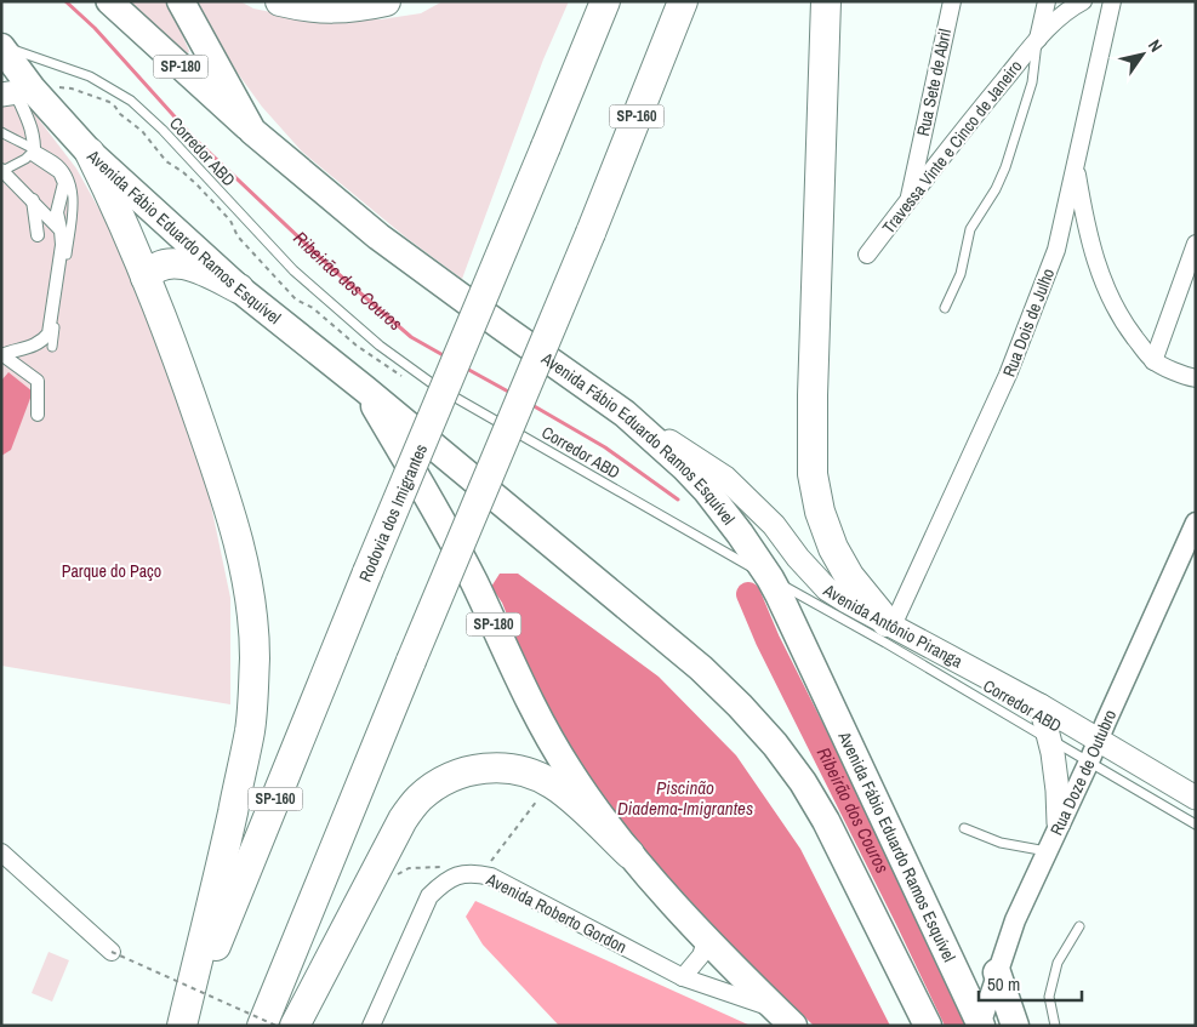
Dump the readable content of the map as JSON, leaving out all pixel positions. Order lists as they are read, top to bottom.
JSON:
{
  "streets": {
    "highway": [
      "SP-180",
      "SP-160",
      "Avenida Fábio Eduardo Ramos Esquível",
      "Rodovia dos Imigrantes"
    ],
    "main road": ["Avenida Antônio Piranga"],
    "street": [
      "Rua Sete de Abril",
      "Travessa Vinte e Cinco de Janeiro",
      "Rua Dois de Julho",
      "Rua Doze de Outubro",
      "Avenida Roberto Gordon"
    ],
    "lane": ["Corredor ABD"]
  },
  "crossings": [
    ["SP-180", "Avenida Fábio Eduardo Ramos Esquível"],
    ["SP-180", "Avenida Roberto Gordon"],
    ["Rua Sete de Abril", "Travessa Vinte e Cinco de Janeiro"],
    ["Corredor ABD", "Avenida Fábio Eduardo Ramos Esquível"],
    ["Corredor ABD", "Rua Doze de Outubro"],
    ["Avenida Fábio Eduardo Ramos Esquível", "Avenida Antônio Piranga"],
    ["Avenida Fábio Eduardo Ramos Esquível", "Rua Doze de Outubro"],
    ["Rua Dois de Julho", "Avenida Antônio Piranga"],
    ["Avenida Antônio Piranga", "Rua Doze de Outubro"]
  ],
  "water": ["Ribeirão dos Couros", "Piscinão Diadema-Imigrantes"],
  "parks": ["Parque do Paço"],
  "scale_bar": "50 m",
  "north": "top right"
}
